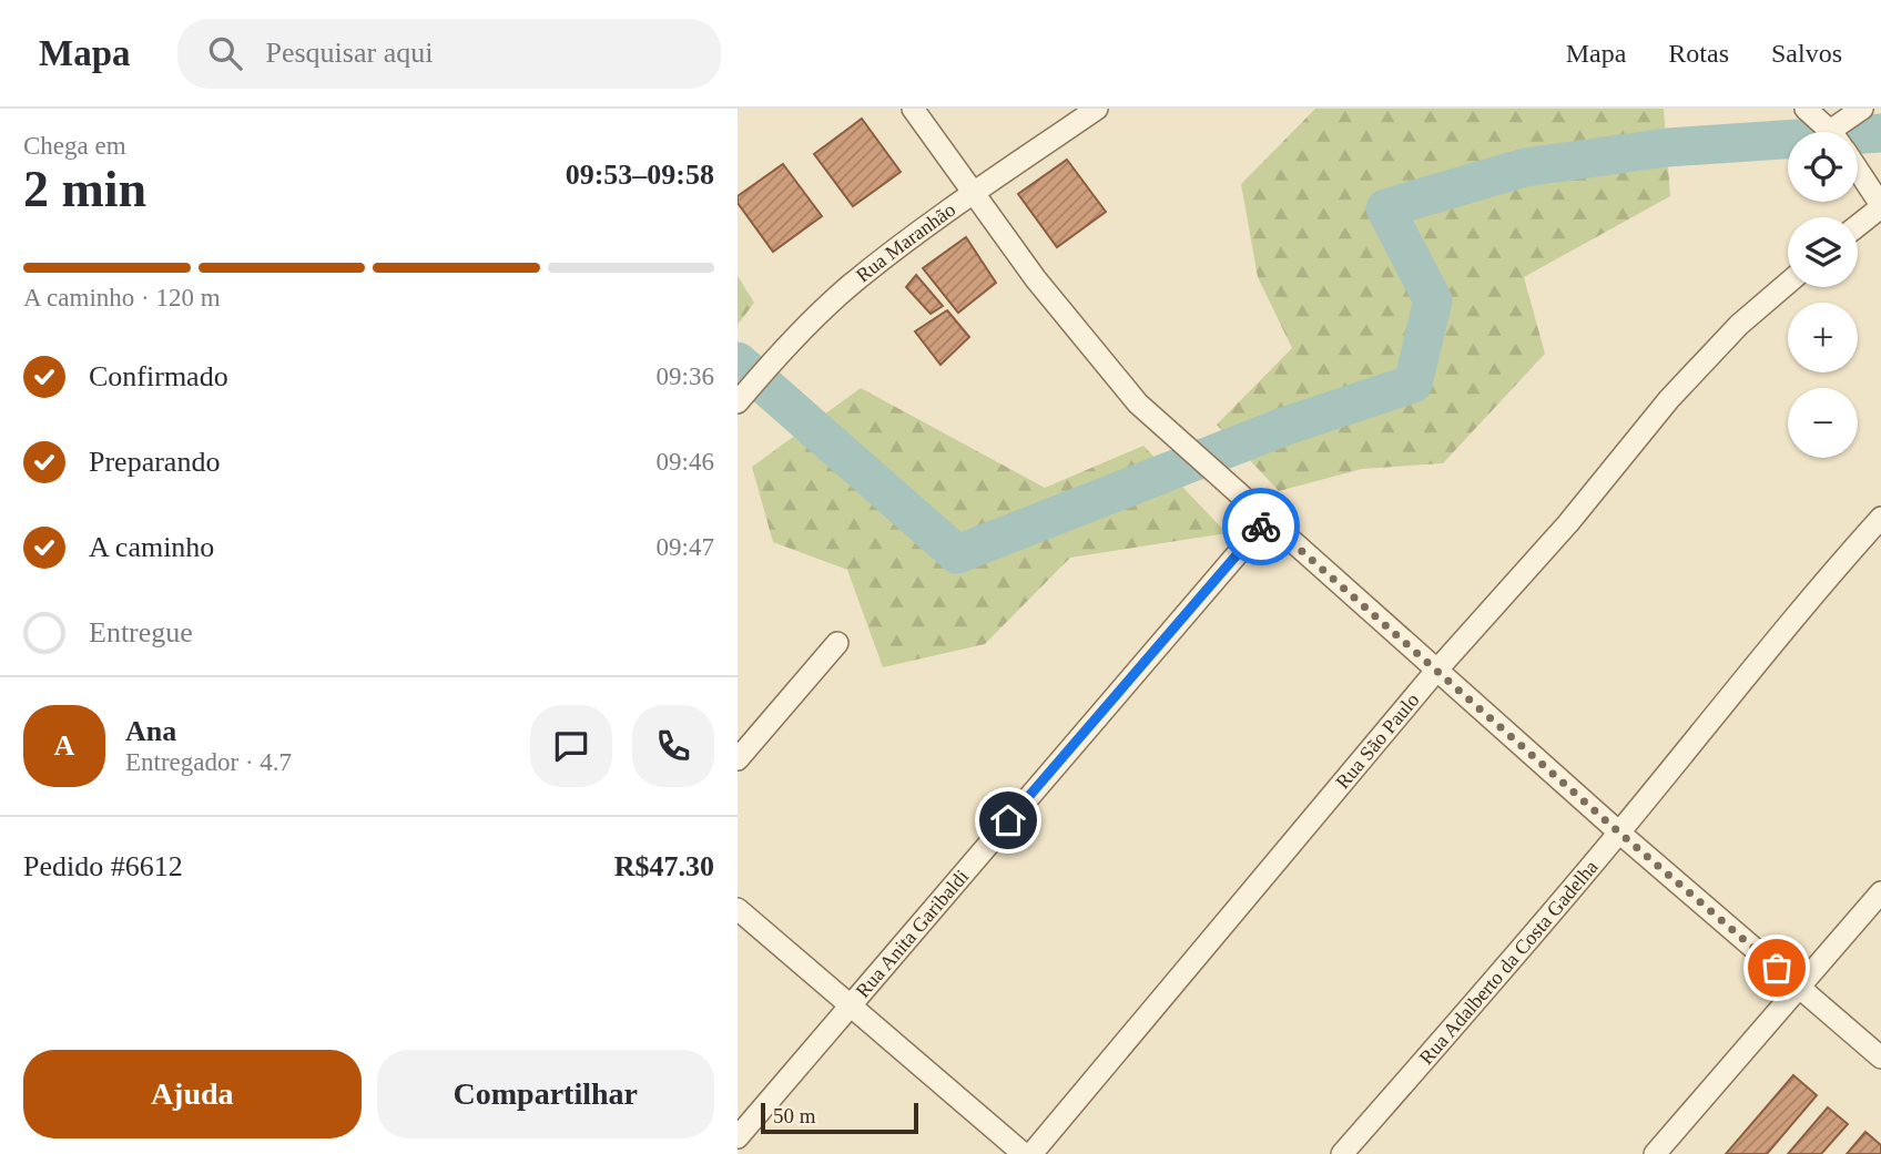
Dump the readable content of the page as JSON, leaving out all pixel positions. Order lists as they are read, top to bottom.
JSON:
{
  "streets": {
    "street": [
      "Rua Maranhão",
      "Rua São Paulo",
      "Rua Anita Garibaldi",
      "Rua Adalberto da Costa Gadelha"
    ]
  },
  "scale_bar": "50 m",
  "page": {
    "header": "Mapa",
    "search": "Pesquisar aqui",
    "nav": ["Mapa", "Rotas", "Salvos"],
    "heading": ["2 min", "Chega em", "09:53–09:58"],
    "panel": [
      "Ana",
      "Entregador · 4.7",
      "Pedido #6612",
      "R$47.30"
    ],
    "map_buttons": ["+", "−"],
    "bar": "A caminho · 120 m",
    "list": [
      ["Confirmado", "09:36"],
      ["Preparando", "09:46"],
      ["A caminho", "09:47"],
      "Entregue"
    ],
    "round": "A",
    "buttons": ["Ajuda", "Compartilhar"],
    "scale": "50 m"
  }
}
